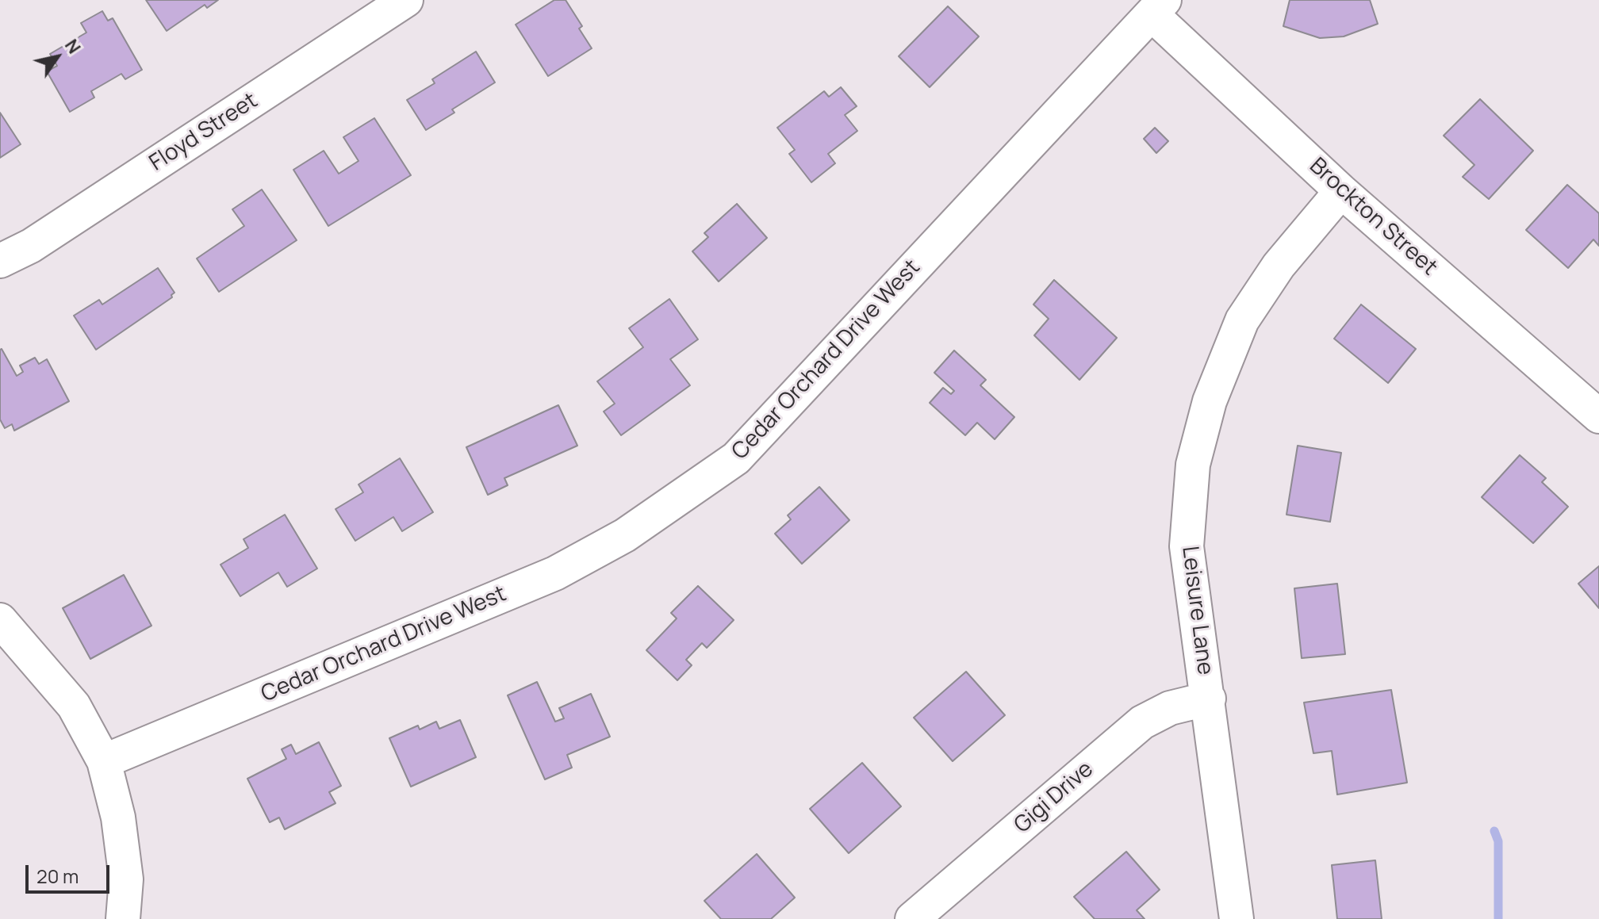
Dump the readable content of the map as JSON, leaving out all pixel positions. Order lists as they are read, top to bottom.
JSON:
{
  "streets": {
    "street": [
      "Floyd Street",
      "Brockton Street",
      "Cedar Orchard Drive West",
      "Leisure Lane",
      "Gigi Drive"
    ]
  },
  "crossings": [
    ["Brockton Street", "Cedar Orchard Drive West"],
    ["Brockton Street", "Leisure Lane"],
    ["Leisure Lane", "Gigi Drive"]
  ],
  "scale_bar": "20 m",
  "north": "top right"
}
